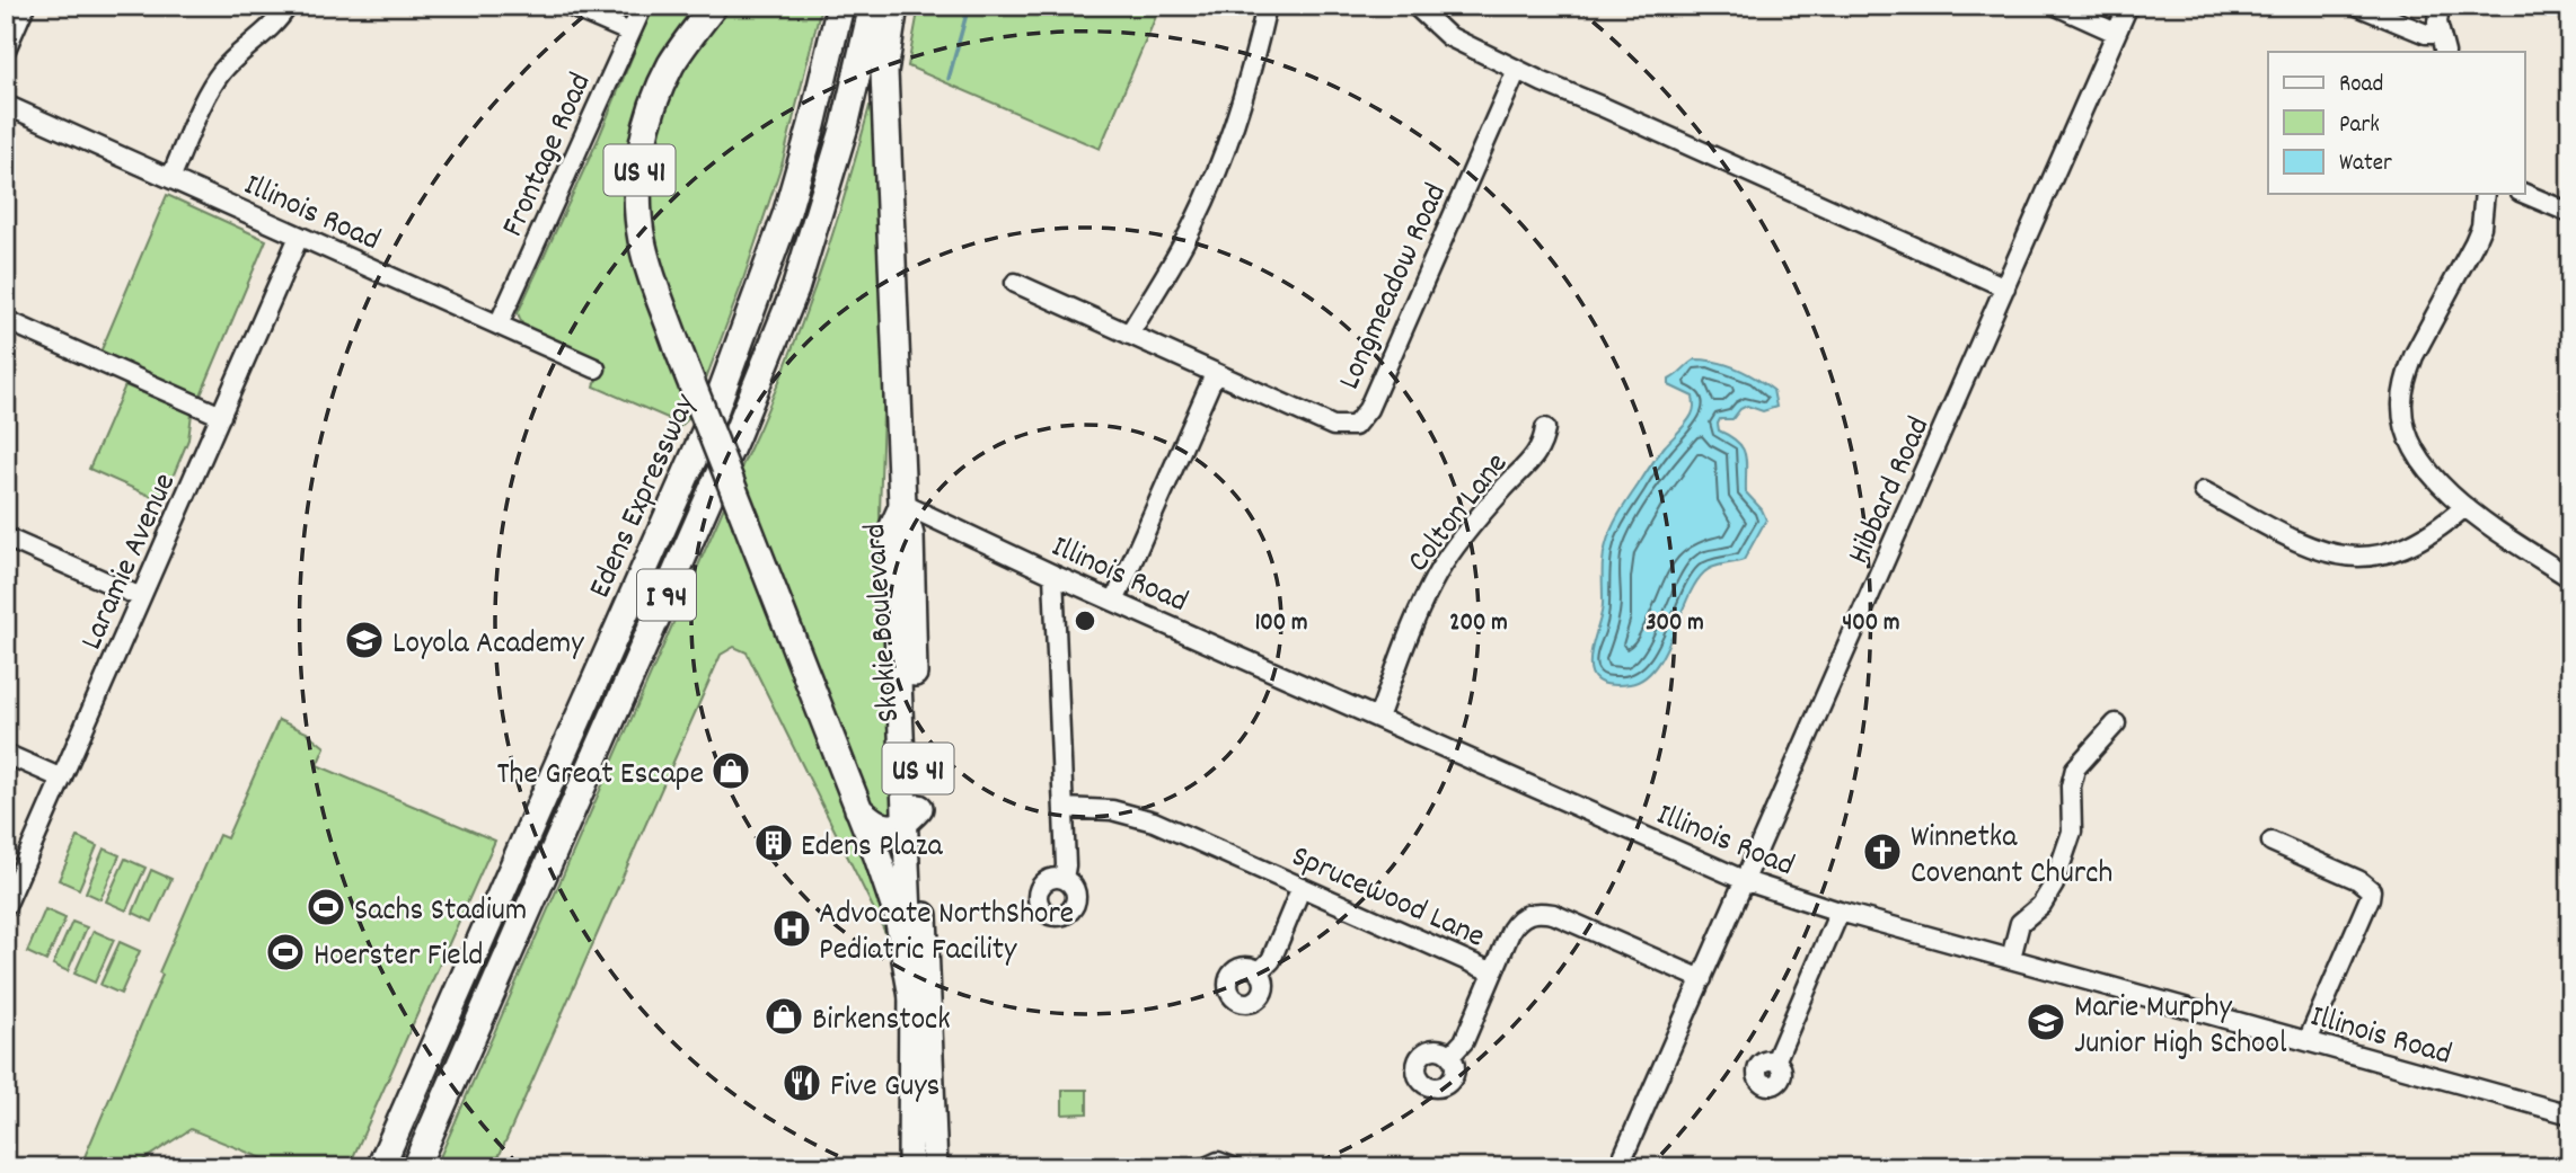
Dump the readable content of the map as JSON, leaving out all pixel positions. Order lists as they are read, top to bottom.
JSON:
{
  "streets": {
    "highway": ["US 41", "Edens Expressway", "I 94"],
    "main road": ["Skokie Boulevard"],
    "street": [
      "Frontage Road",
      "Illinois Road",
      "Longmeadow Road",
      "Hibbard Road",
      "Colton Lane",
      "Laramie Avenue",
      "Sprucewood Lane"
    ]
  },
  "crossings": [
    ["Frontage Road", "Illinois Road"],
    ["US 41", "Illinois Road"],
    ["US 41", "Skokie Boulevard"],
    ["Illinois Road", "Hibbard Road"],
    ["Illinois Road", "Colton Lane"],
    ["Illinois Road", "Laramie Avenue"],
    ["Illinois Road", "Skokie Boulevard"],
    ["Hibbard Road", "Sprucewood Lane"]
  ],
  "places": {
    "school or university": ["Loyola Academy", "Marie Murphy Junior High School"],
    "shop": ["The Great Escape", "Birkenstock"],
    "building": ["Edens Plaza"],
    "church": ["Winnetka Covenant Church"],
    "sports": ["Sachs Stadium", "Hoerster Field"],
    "hospital": ["Advocate NorthShore Pediatric Facility"],
    "restaurant": ["Five Guys"]
  },
  "legend": ["Road", "Park", "Water"],
  "rings": [
    "100 m",
    "200 m",
    "300 m",
    "400 m"
  ]
}
